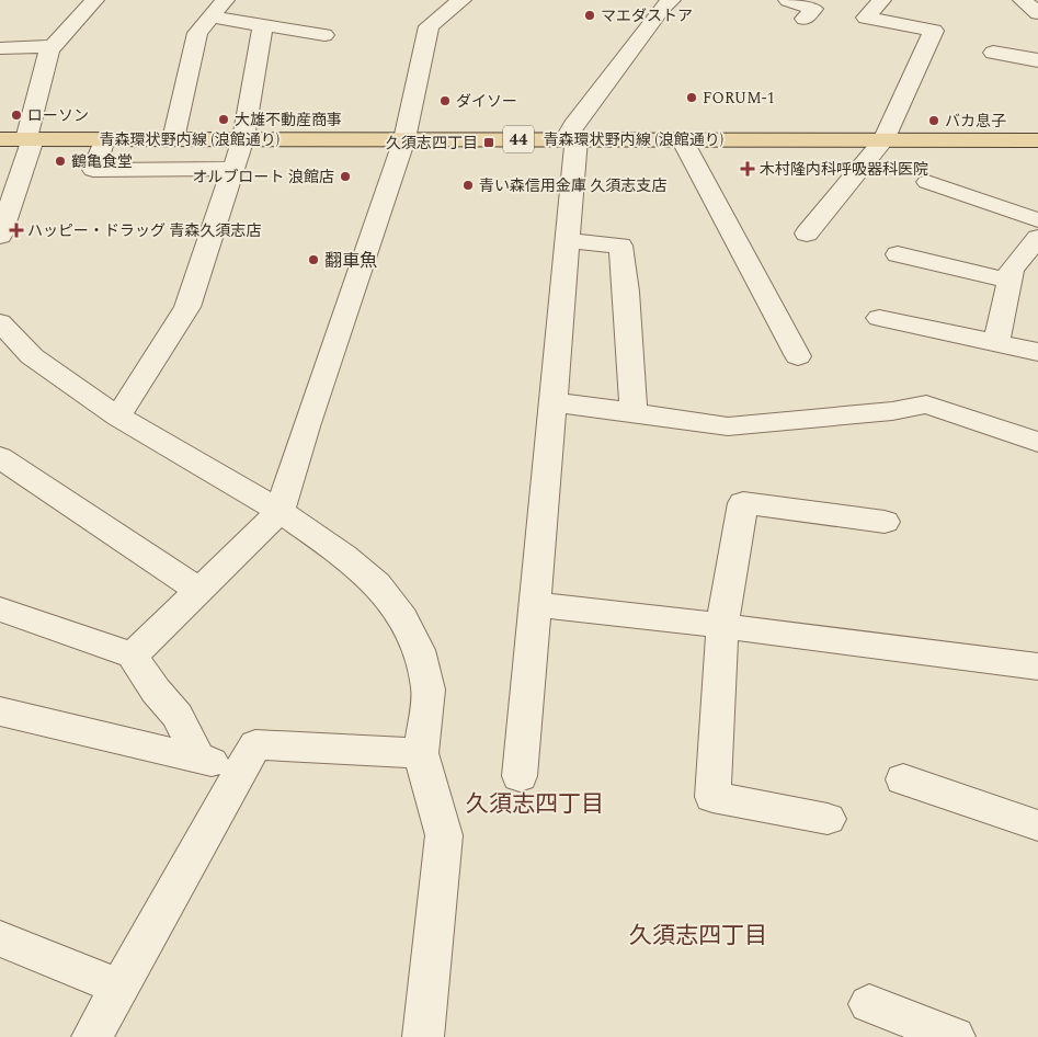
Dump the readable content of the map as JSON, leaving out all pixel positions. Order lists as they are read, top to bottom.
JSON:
{
  "streets": {
    "main road": ["青森環状野内線 (浪館通り)", "44"]
  },
  "districts": ["久須志四丁目", "久須志四丁目"],
  "places": {
    "other": [
      "マエダストア",
      "FORUM-1",
      "ダイソー",
      "ローソン",
      "大雄不動産商事",
      "バカ息子",
      "鶴亀食堂",
      "オルブロート 浪館店",
      "青い森信用金庫 久須志支店",
      "翻車魚"
    ],
    "transit": ["久須志四丁目"],
    "health": ["木村隆内科呼吸器科医院", "ハッピー・ドラッグ 青森久須志店"]
  }
}
